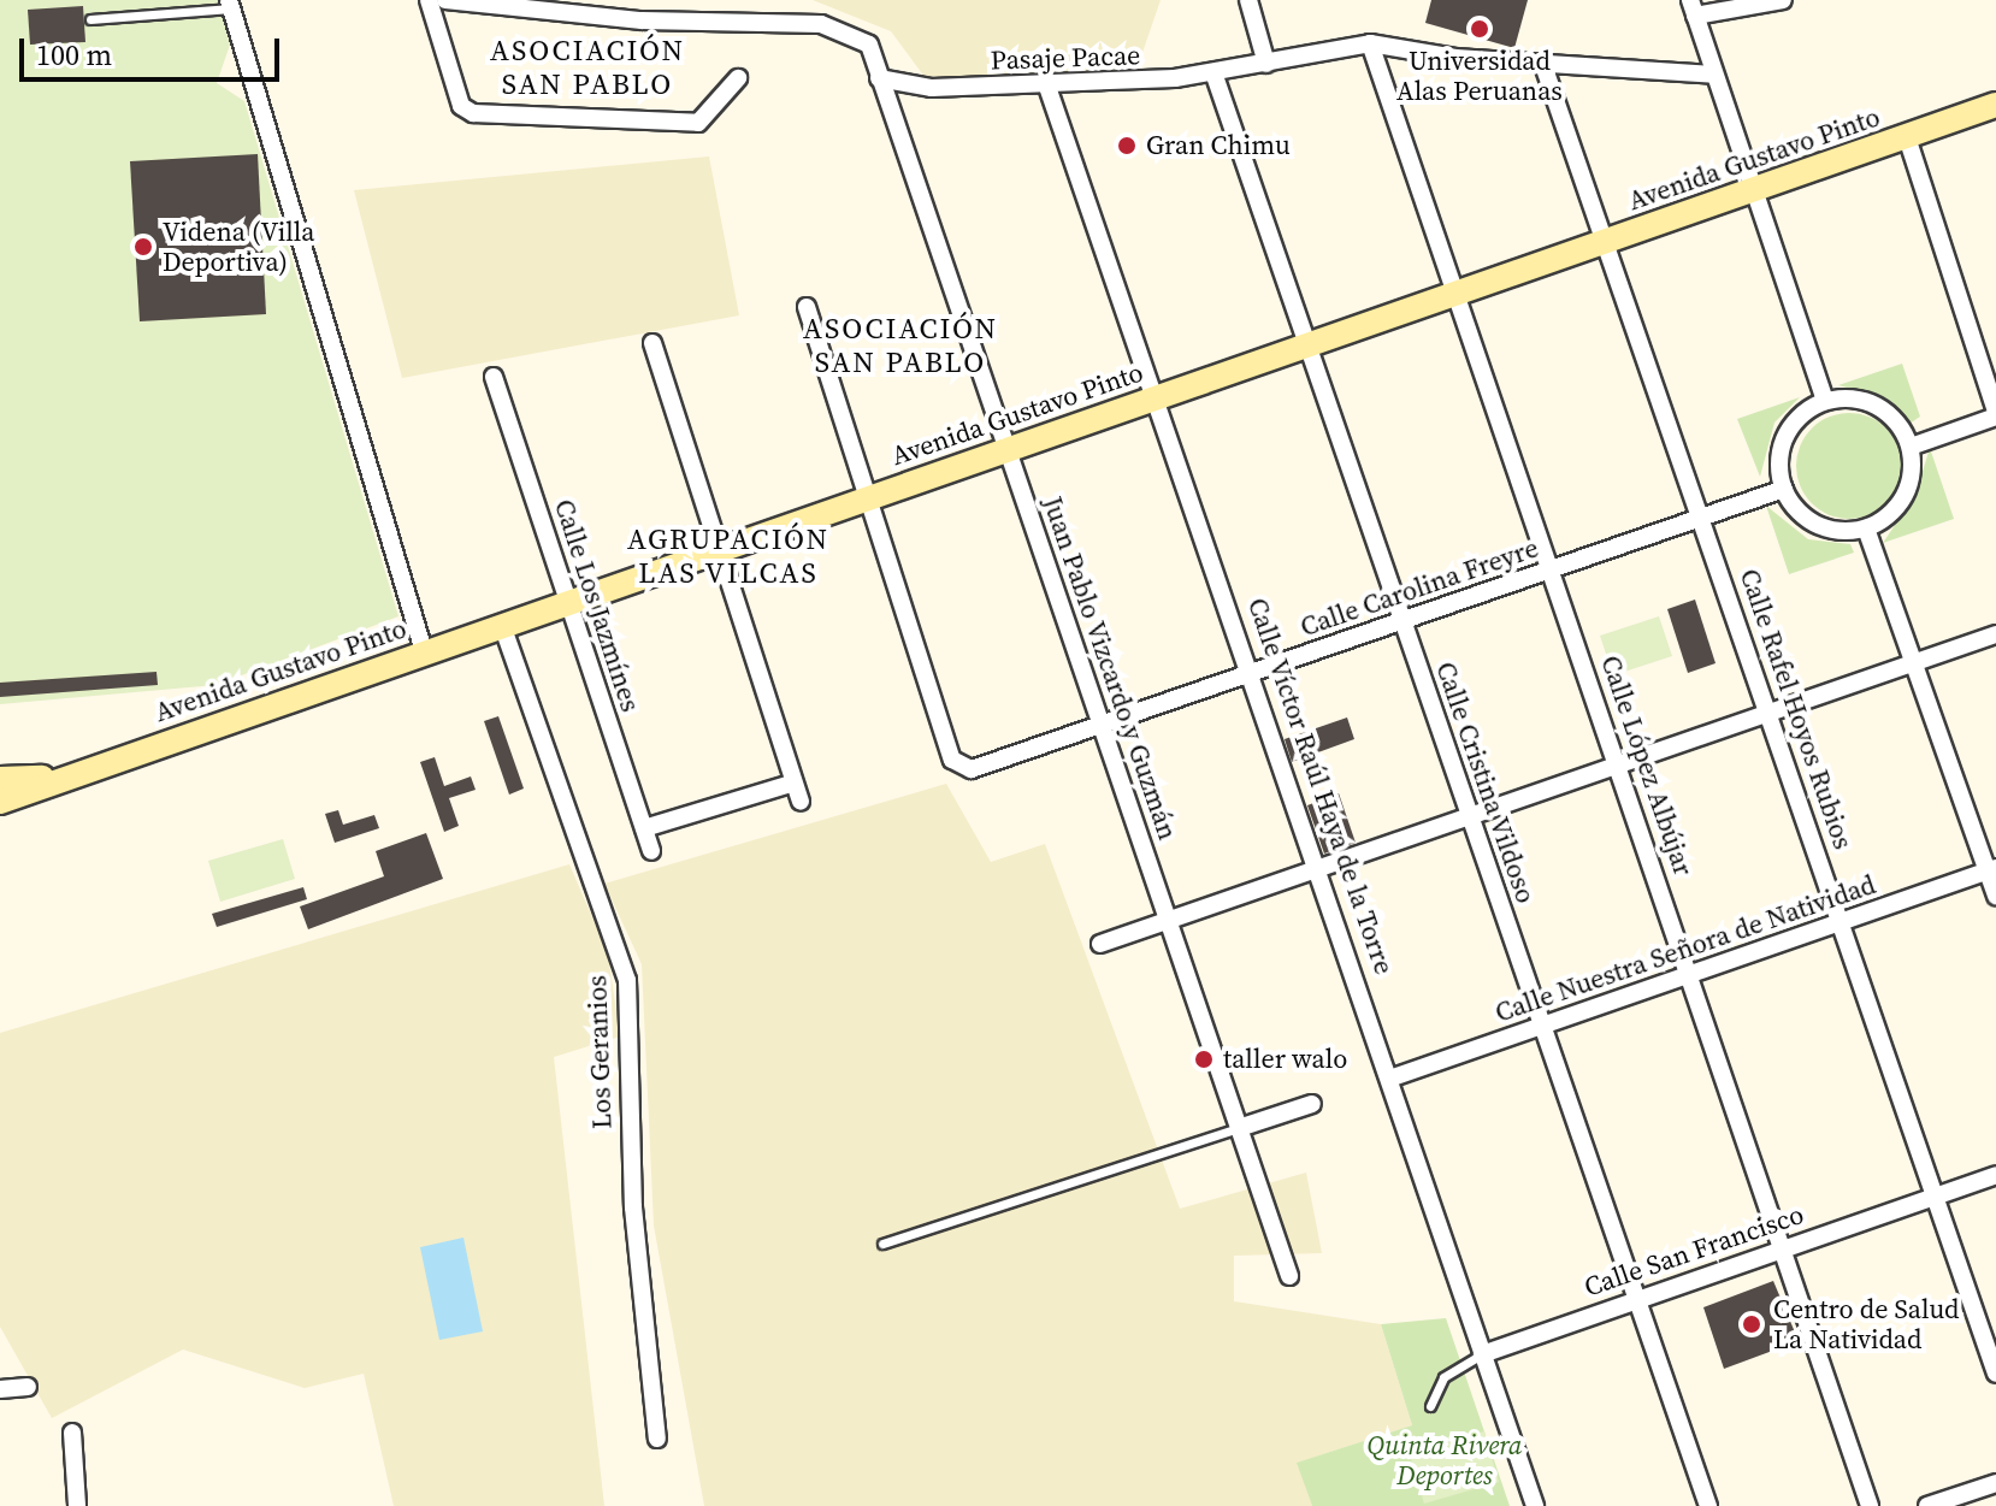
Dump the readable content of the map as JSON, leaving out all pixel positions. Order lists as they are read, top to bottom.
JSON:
{
  "streets": {
    "main road": ["Avenida Gustavo Pinto"],
    "street": [
      "Pasaje Pacae",
      "Calle Carolina Freyre",
      "Calle Los Jazmínes",
      "Juan Pablo Vizcardo y Guzmán",
      "Calle Rafel Hoyos Rubios",
      "Calle López Albújar",
      "Calle Cristina Vildoso",
      "Calle Víctor Raúl Haya de la Torre",
      "Calle Nuestra Señora de Natividad",
      "Los Geranios",
      "Calle San Francisco"
    ]
  },
  "crossings": [
    ["Pasaje Pacae", "Juan Pablo Vizcardo y Guzmán"],
    ["Pasaje Pacae", "Calle Rafel Hoyos Rubios"],
    ["Pasaje Pacae", "Calle López Albújar"],
    ["Pasaje Pacae", "Calle Cristina Vildoso"],
    ["Pasaje Pacae", "Calle Víctor Raúl Haya de la Torre"],
    ["Avenida Gustavo Pinto", "Calle Carolina Freyre"],
    ["Avenida Gustavo Pinto", "Calle Los Jazmínes"],
    ["Avenida Gustavo Pinto", "Juan Pablo Vizcardo y Guzmán"],
    ["Avenida Gustavo Pinto", "Calle Rafel Hoyos Rubios"],
    ["Avenida Gustavo Pinto", "Calle López Albújar"],
    ["Avenida Gustavo Pinto", "Calle Cristina Vildoso"],
    ["Avenida Gustavo Pinto", "Calle Víctor Raúl Haya de la Torre"],
    ["Avenida Gustavo Pinto", "Los Geranios"],
    ["Calle Carolina Freyre", "Juan Pablo Vizcardo y Guzmán"],
    ["Calle Carolina Freyre", "Calle Rafel Hoyos Rubios"],
    ["Calle Carolina Freyre", "Calle López Albújar"],
    ["Calle Carolina Freyre", "Calle Cristina Vildoso"],
    ["Calle Carolina Freyre", "Calle Víctor Raúl Haya de la Torre"],
    ["Calle Rafel Hoyos Rubios", "Calle Nuestra Señora de Natividad"],
    ["Calle Rafel Hoyos Rubios", "Calle San Francisco"],
    ["Calle López Albújar", "Calle Nuestra Señora de Natividad"],
    ["Calle López Albújar", "Calle San Francisco"],
    ["Calle Cristina Vildoso", "Calle Nuestra Señora de Natividad"],
    ["Calle Cristina Vildoso", "Calle San Francisco"],
    ["Calle Víctor Raúl Haya de la Torre", "Calle Nuestra Señora de Natividad"],
    ["Calle Víctor Raúl Haya de la Torre", "Calle San Francisco"]
  ],
  "districts": ["ASOCIACIÓN SAN PABLO", "ASOCIACIÓN SAN PABLO", "AGRUPACIÓN LAS VILCAS"],
  "parks": ["Quinta Rivera Deportes"],
  "places": [
    "Universidad Alas Peruanas",
    "Gran Chimu",
    "Videna (Villa Deportiva)",
    "taller walo",
    "Centro de Salud La Natividad"
  ],
  "scale_bar": "100 m"
}
